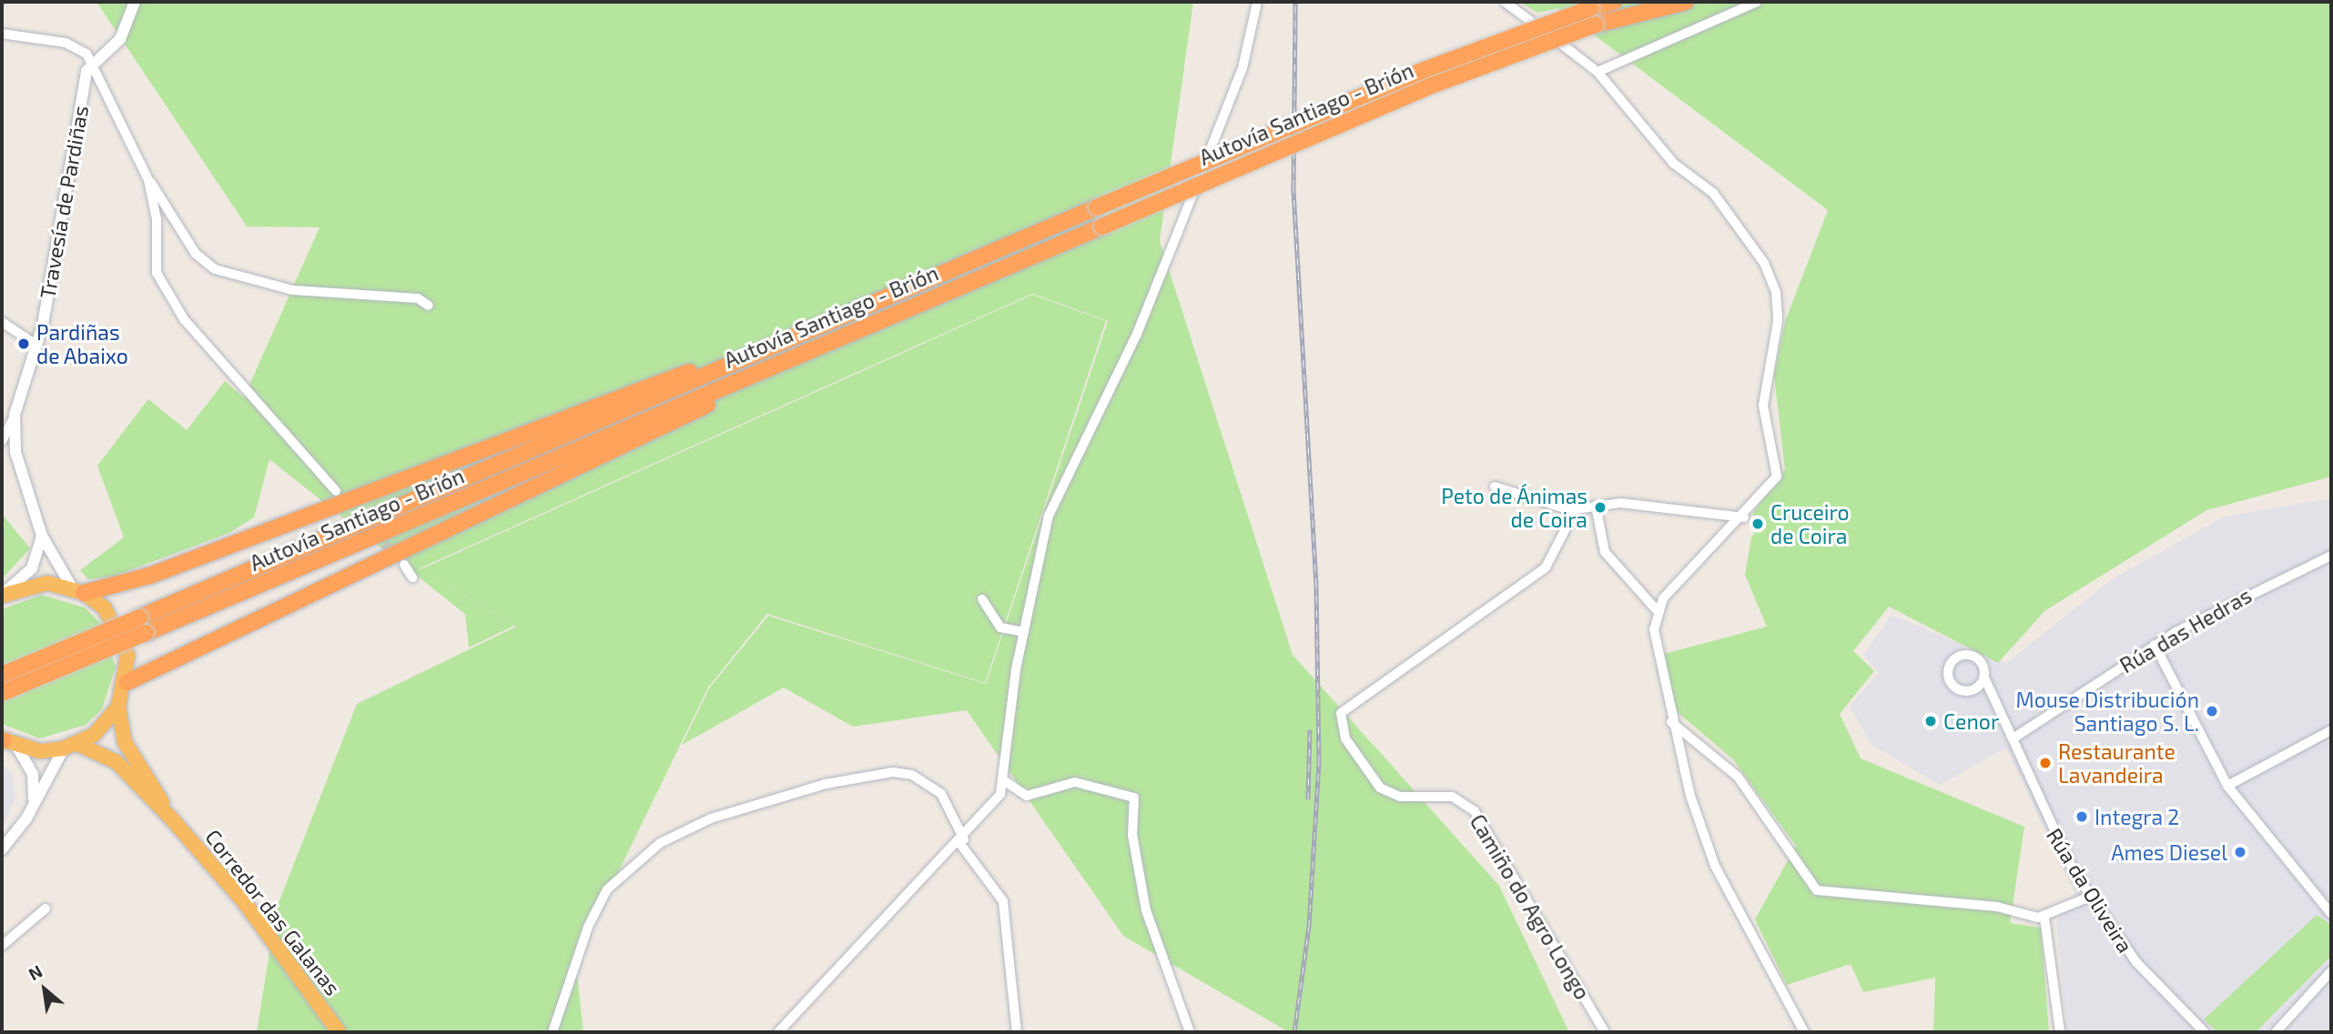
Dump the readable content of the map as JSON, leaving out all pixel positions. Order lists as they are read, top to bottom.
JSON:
{
  "streets": {
    "highway": ["Autovía Santiago - Brión", "Corredor das Galanas"],
    "street": [
      "Travesía de Pardiñas",
      "Rúa das Hedras",
      "Rúa da Oliveira",
      "Camiño do Agro Longo"
    ]
  },
  "crossings": [
    ["Rúa das Hedras", "Rúa da Oliveira"]
  ],
  "places": [
    "Pardiñas de Abaixo",
    "Peto de Ánimas de Coira",
    "Cruceiro de Coira",
    "Mouse Distribución Santiago S. L.",
    "Cenor",
    "Restaurante Lavandeira",
    "Integra 2",
    "Ames Diesel"
  ],
  "north": "top left"
}
